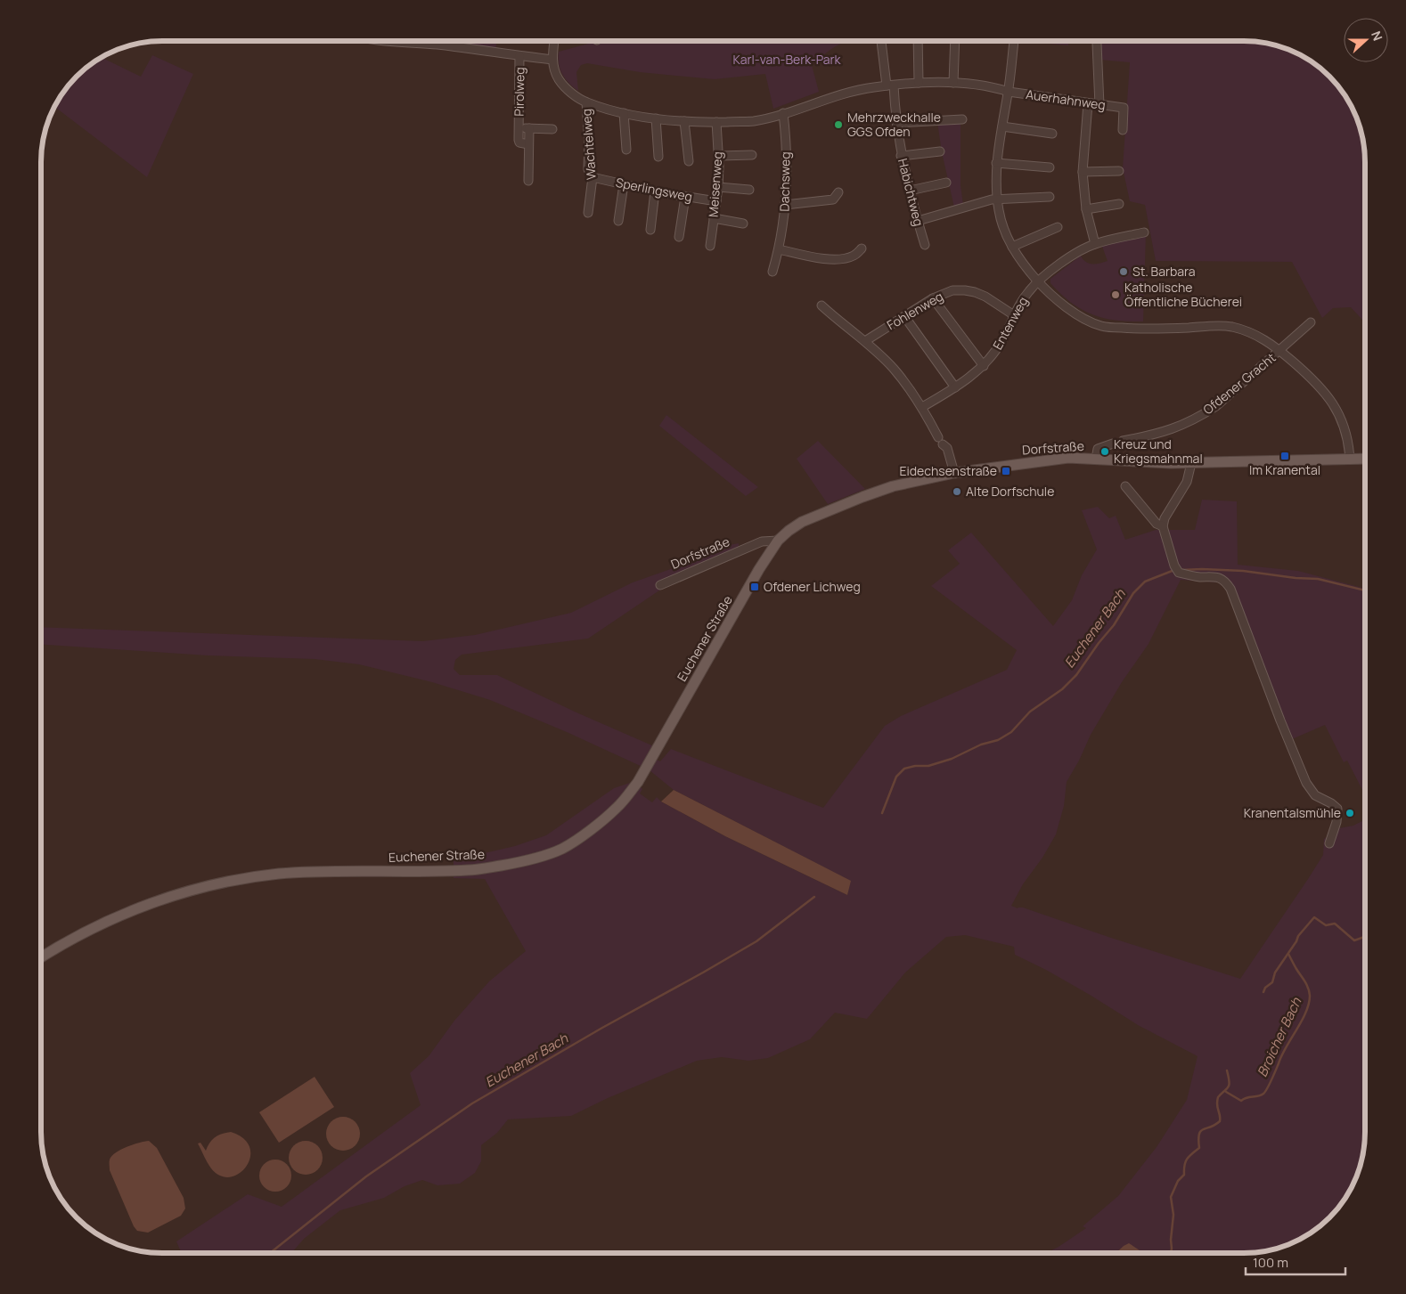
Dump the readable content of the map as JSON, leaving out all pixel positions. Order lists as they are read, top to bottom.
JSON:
{
  "streets": {
    "main road": ["Dorfstraße", "Euchener Straße"],
    "street": [
      "Pirolweg",
      "Auerhahnweg",
      "Wachtelweg",
      "Dachsweg",
      "Meisenweg",
      "Sperlingsweg",
      "Habichtweg",
      "Fohlenweg",
      "Entenweg",
      "Ofdener Gracht"
    ]
  },
  "crossings": [
    ["Auerhahnweg", "Wachtelweg"],
    ["Auerhahnweg", "Dachsweg"],
    ["Auerhahnweg", "Meisenweg"],
    ["Auerhahnweg", "Habichtweg"],
    ["Wachtelweg", "Sperlingsweg"],
    ["Meisenweg", "Sperlingsweg"],
    ["Fohlenweg", "Entenweg"],
    ["Dorfstraße", "Euchener Straße"]
  ],
  "water": ["Euchener Bach", "Broicher Bach"],
  "parks": ["Karl-van-Berk-Park"],
  "places": {
    "other": [
      "Mehrzweckhalle GGS Ofden",
      "St. Barbara",
      "Katholische Öffentliche Bücherei",
      "Kreuz und Kriegsmahnmal",
      "Alte Dorfschule",
      "Kranentalsmühle"
    ],
    "transit": ["Im Kranental", "Eidechsenstraße", "Ofdener Lichweg"]
  },
  "scale_bar": "100 m",
  "north": "right"
}
